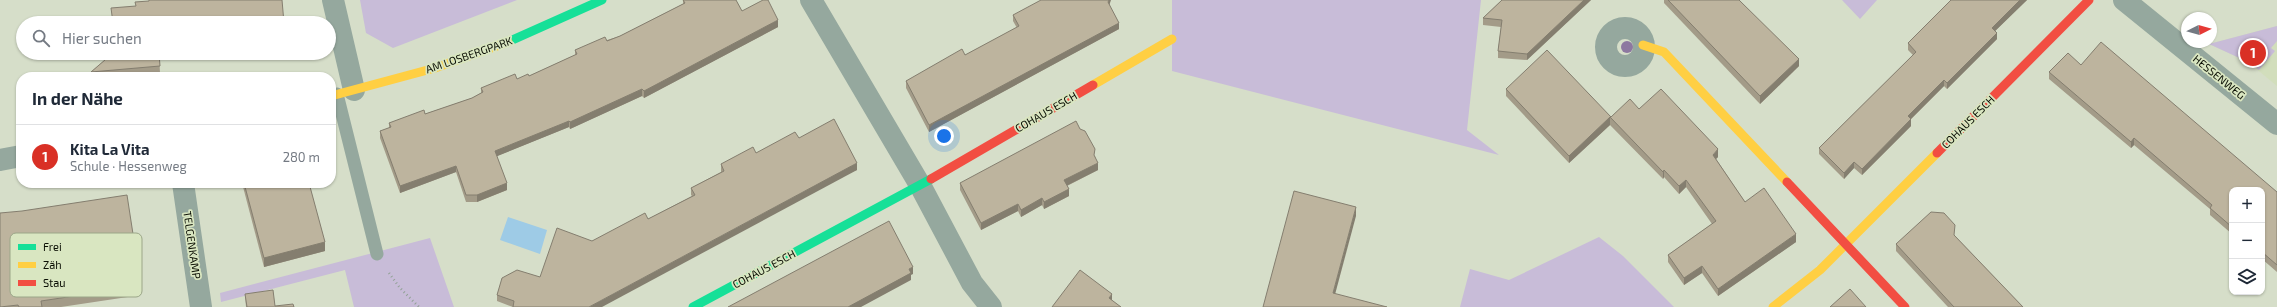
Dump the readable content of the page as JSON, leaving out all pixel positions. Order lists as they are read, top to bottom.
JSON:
{
  "streets": {
    "street": [
      "AM LOSBERGPARK",
      "HESSENWEG",
      "COHAUS ESCH",
      "TELGENKAMP"
    ]
  },
  "legend": ["Frei", "Zäh", "Stau"],
  "north": "right",
  "page": {
    "search": "Hier suchen",
    "pins": "1",
    "heading": "In der Nähe",
    "list": [
      {
        "mark": "1",
        "name": "Kita La Vita",
        "note": "Schule · Hessenweg",
        "value": "280 m"
      }
    ],
    "map_buttons": ["+", "−"]
  }
}
